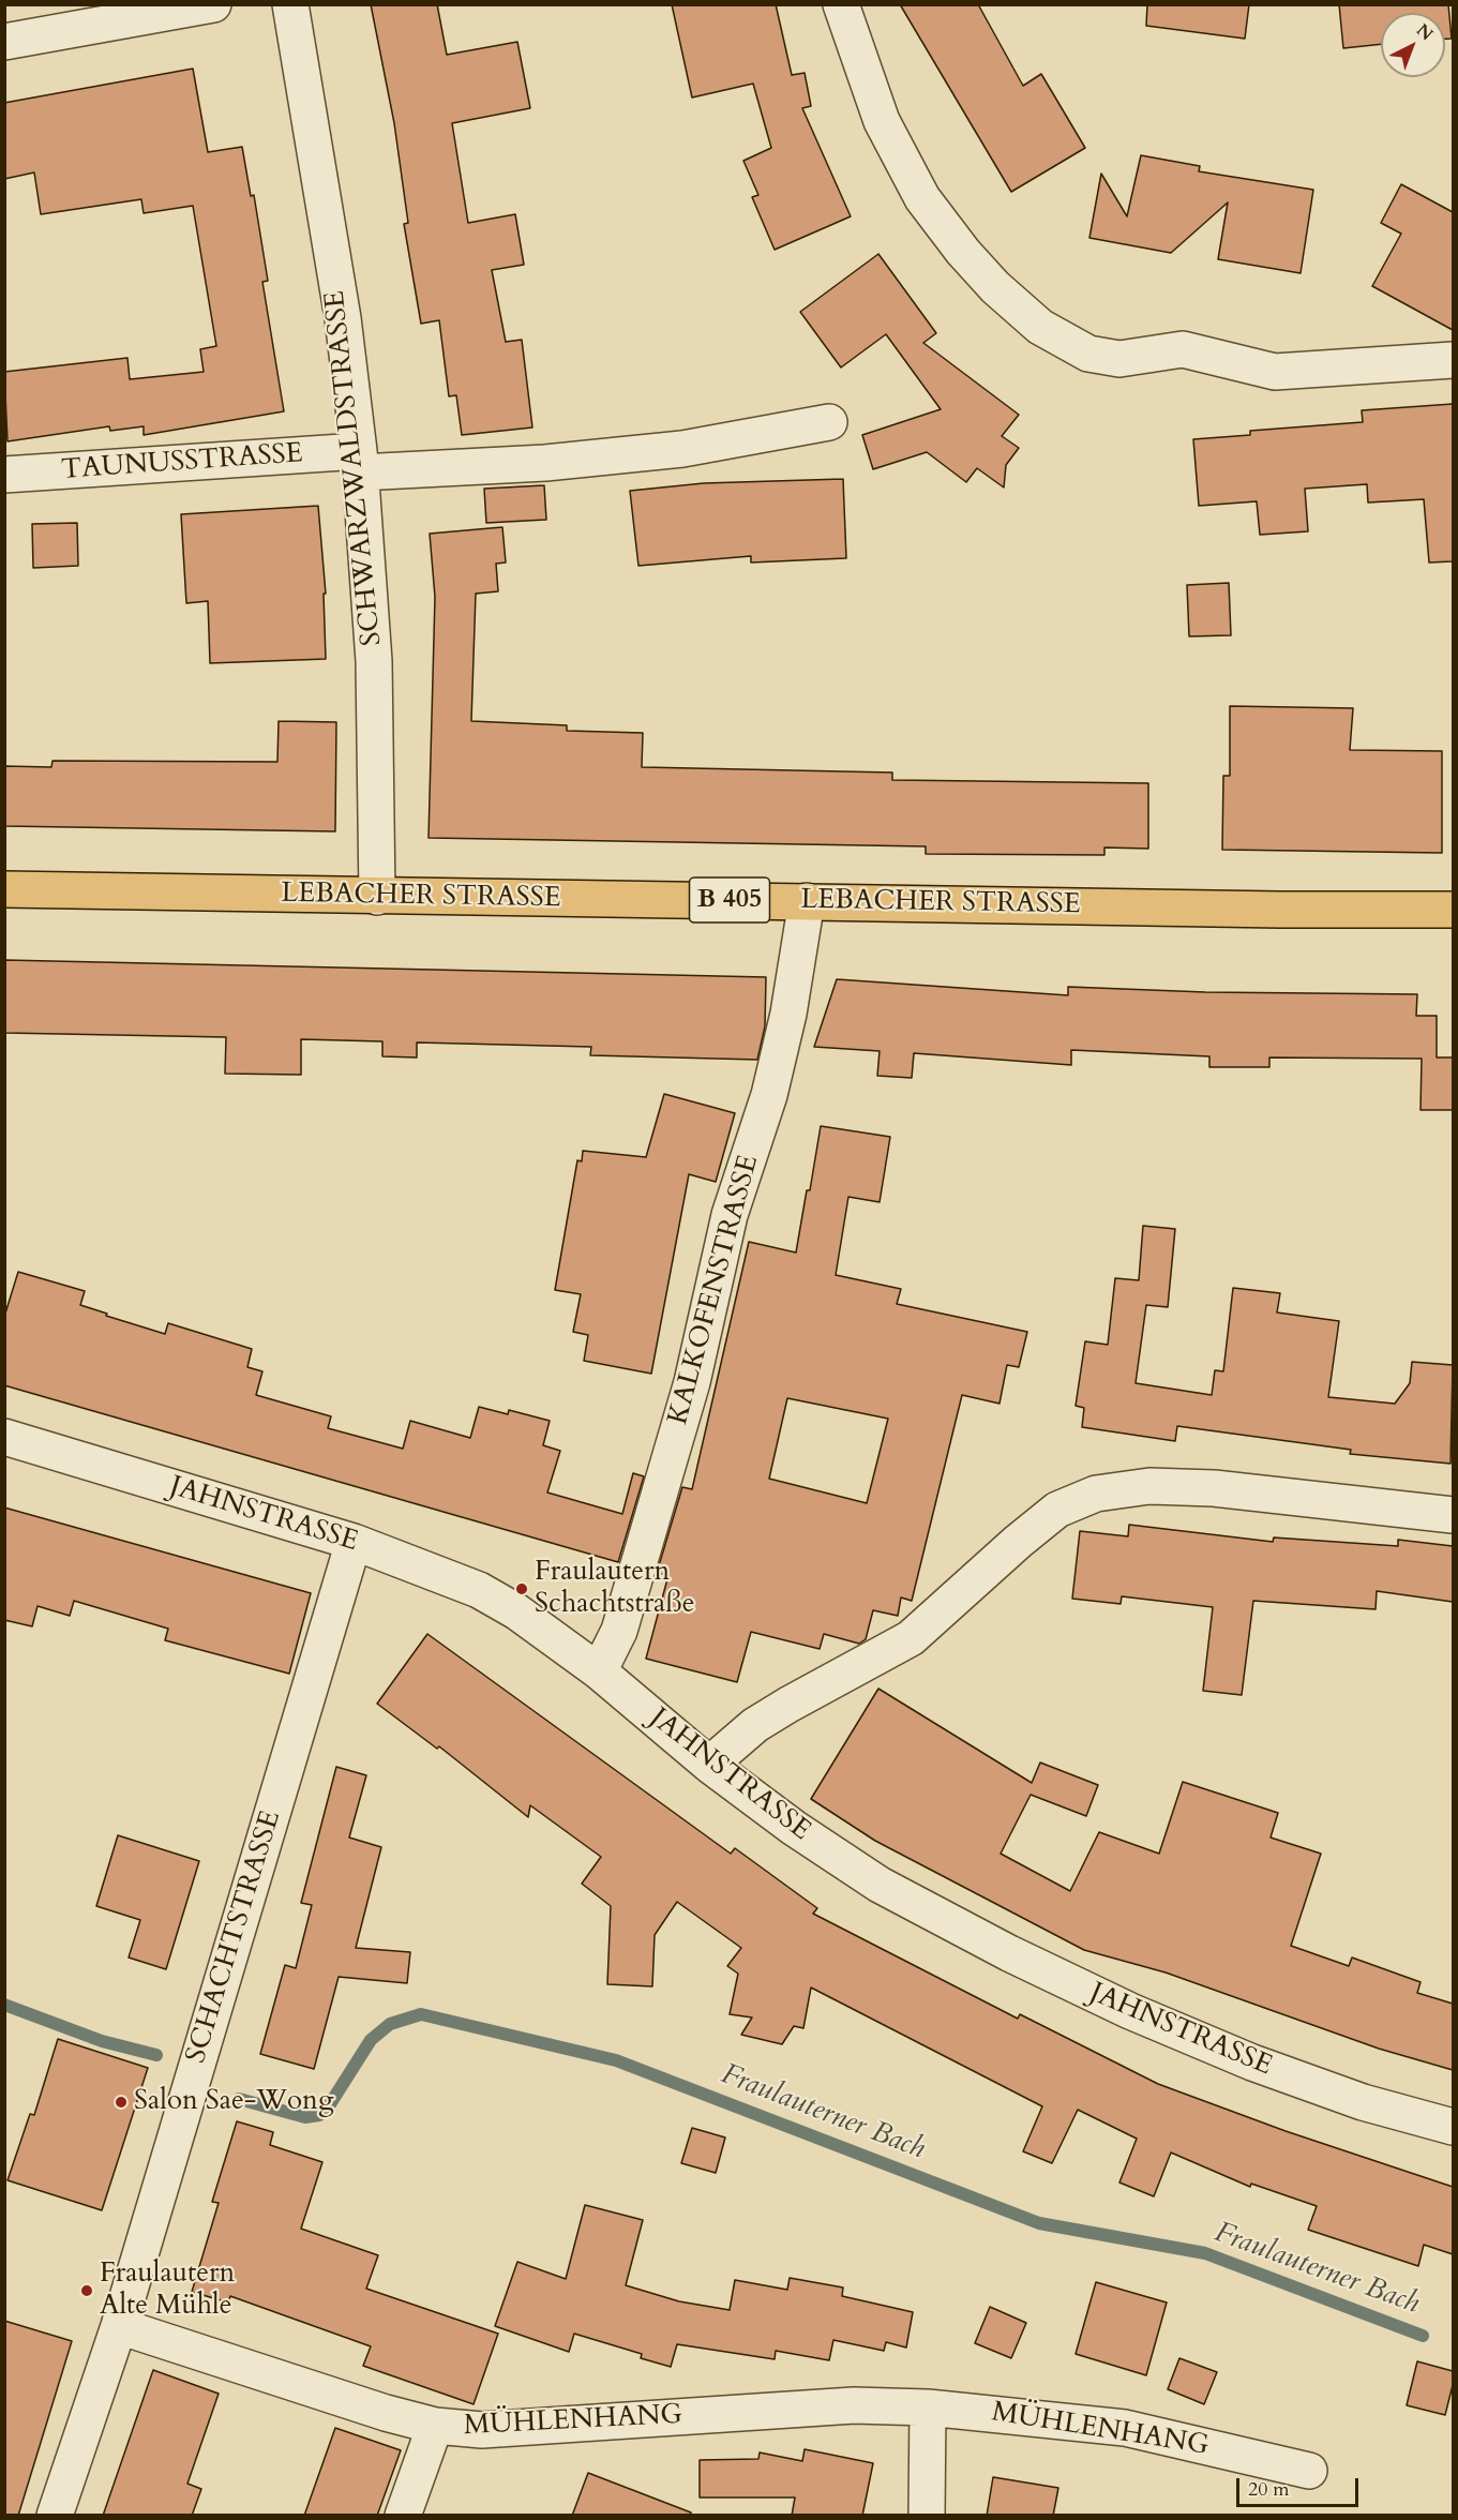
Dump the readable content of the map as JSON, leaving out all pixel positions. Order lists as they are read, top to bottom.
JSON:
{
  "streets": {
    "main road": ["LEBACHER STRASSE", "B 405"],
    "street": [
      "TAUNUSSTRASSE",
      "SCHWARZWALDSTRASSE",
      "KALKOFENSTRASSE",
      "JAHNSTRASSE",
      "SCHACHTSTRASSE",
      "MÜHLENHANG"
    ]
  },
  "crossings": [
    ["TAUNUSSTRASSE", "SCHWARZWALDSTRASSE"],
    ["SCHWARZWALDSTRASSE", "LEBACHER STRASSE"],
    ["LEBACHER STRASSE", "KALKOFENSTRASSE"],
    ["KALKOFENSTRASSE", "JAHNSTRASSE"],
    ["JAHNSTRASSE", "SCHACHTSTRASSE"],
    ["SCHACHTSTRASSE", "MÜHLENHANG"]
  ],
  "water": ["Fraulauterner Bach"],
  "places": ["Fraulautern Schachtstraße", "Salon Sae-Wong", "Fraulautern Alte Mühle"],
  "scale_bar": "20 m",
  "north": "top right"
}
